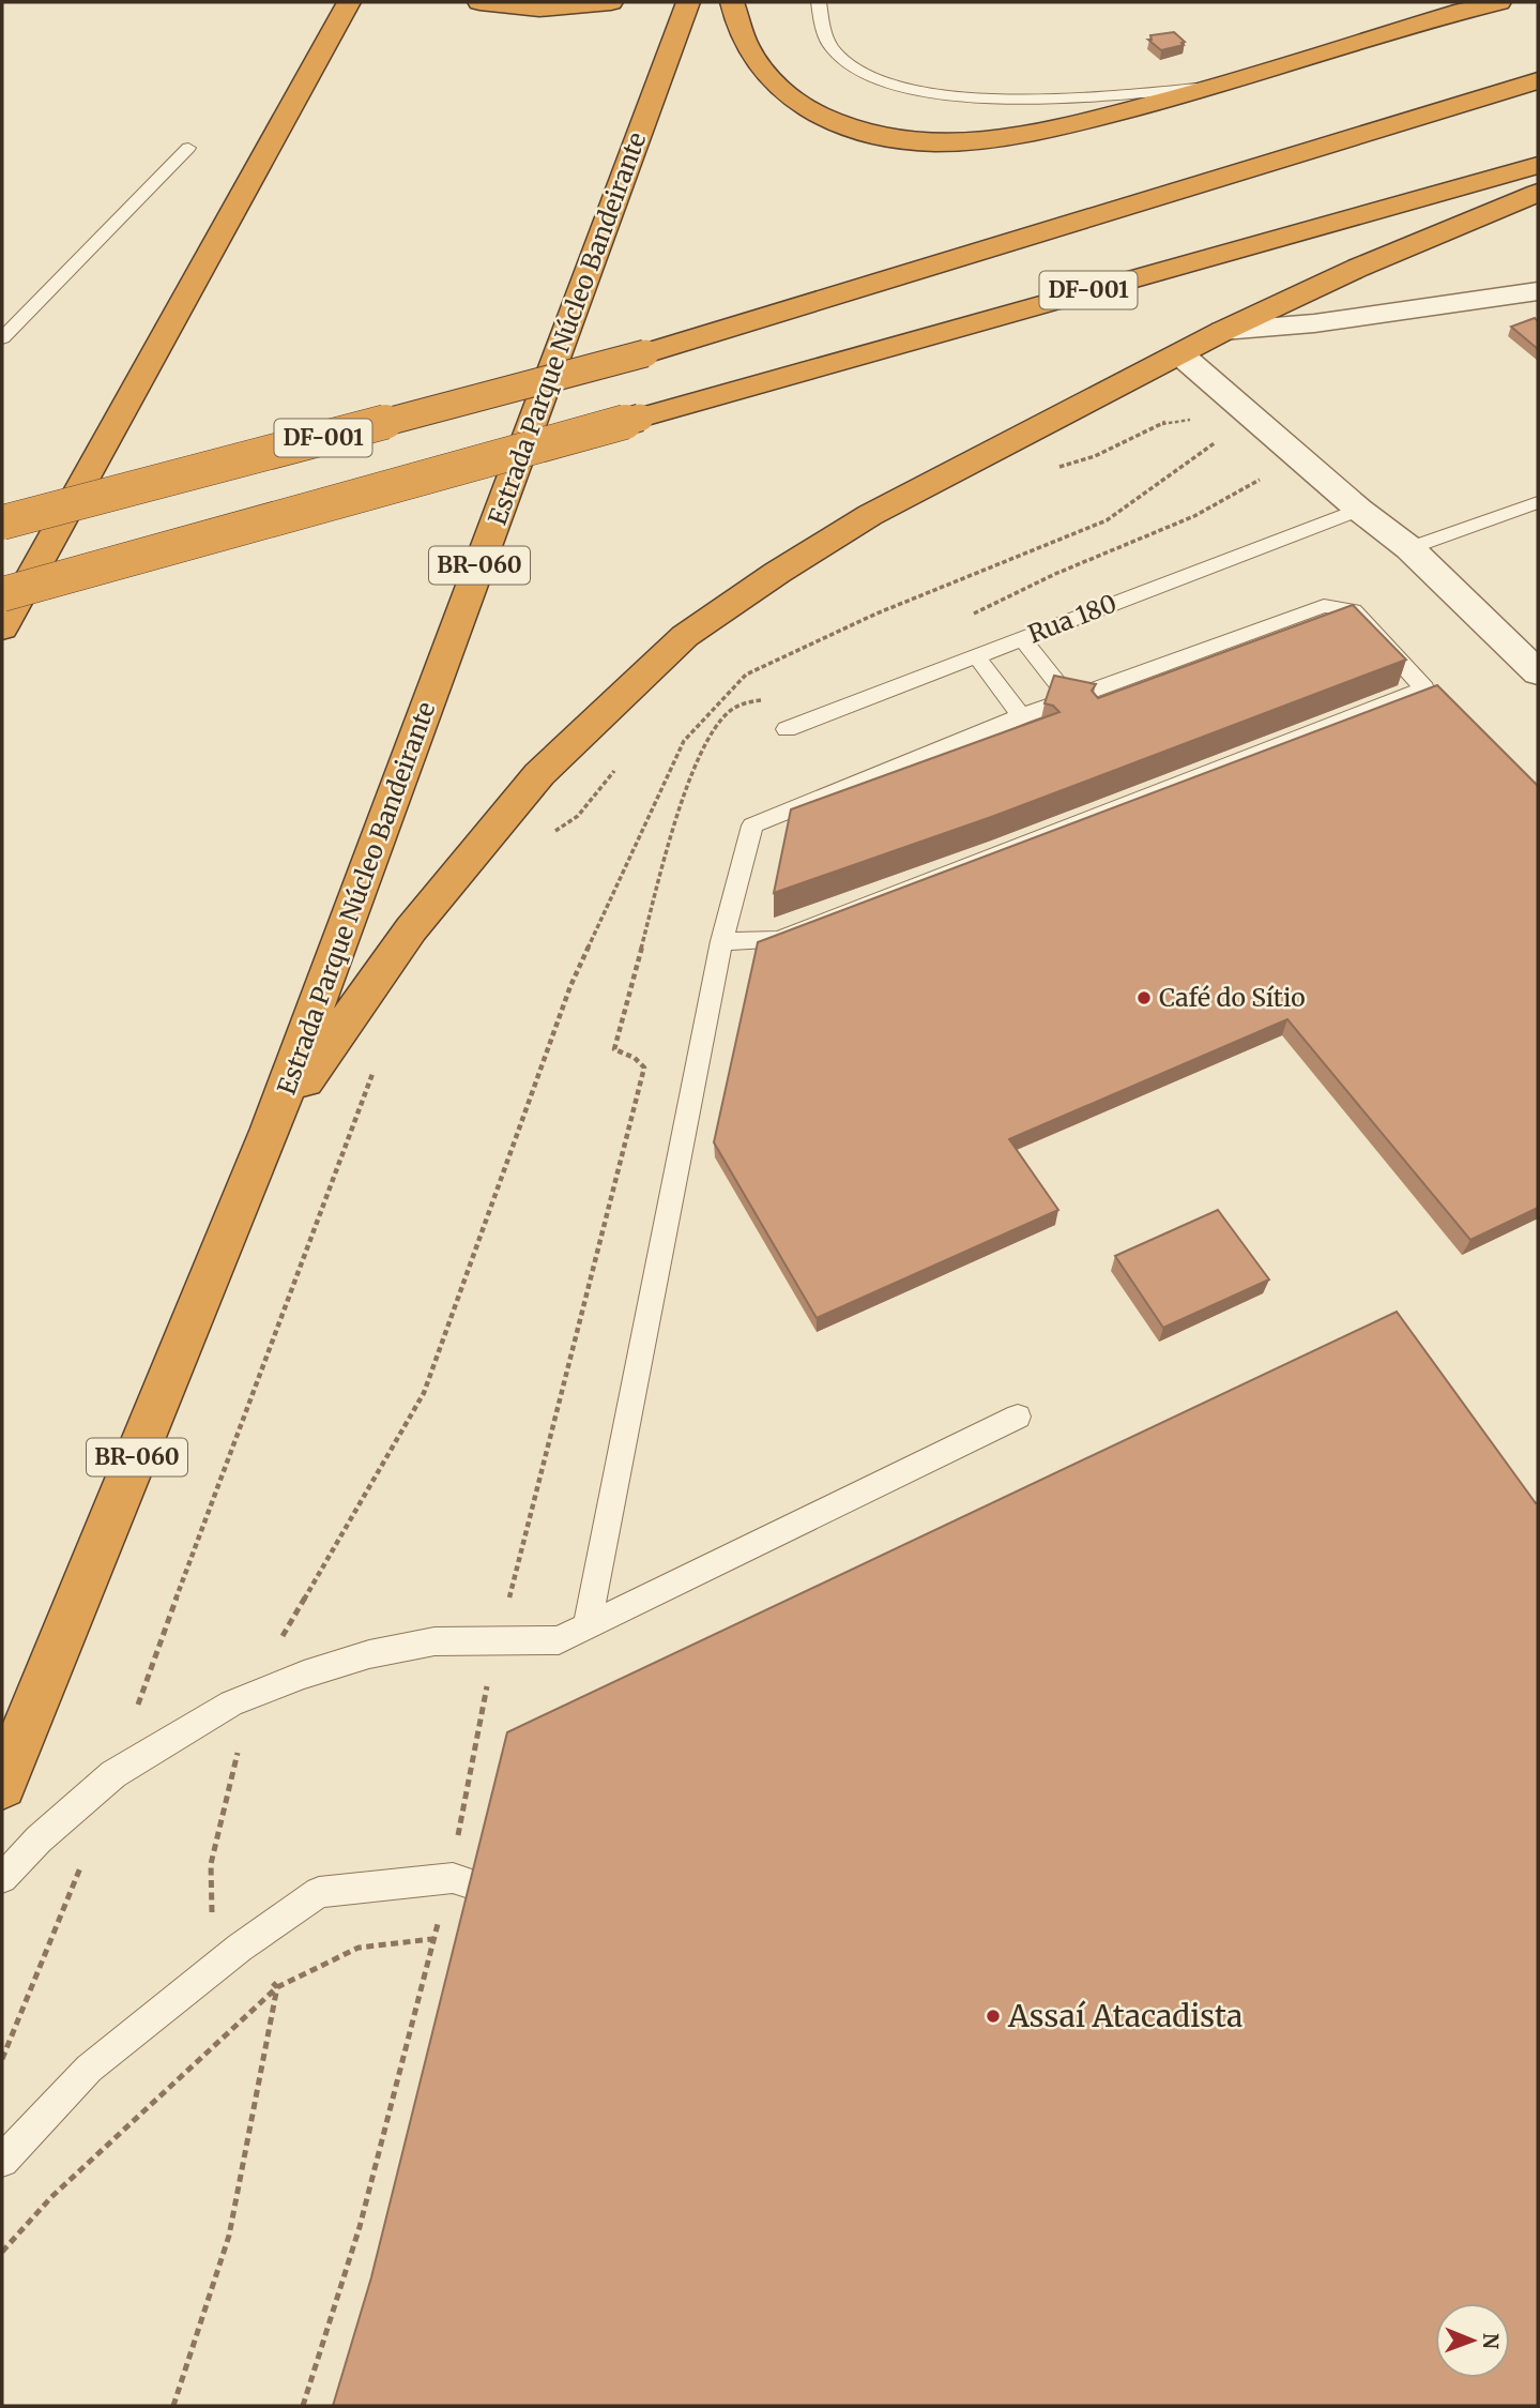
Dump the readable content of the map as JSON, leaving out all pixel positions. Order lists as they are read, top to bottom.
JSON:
{
  "streets": {
    "highway": ["DF-001", "Estrada Parque Núcleo Bandeirante", "BR-060"],
    "lane": ["Rua 180"]
  },
  "places": ["Café do Sítio", "Assaí Atacadista"],
  "north": "right"
}
